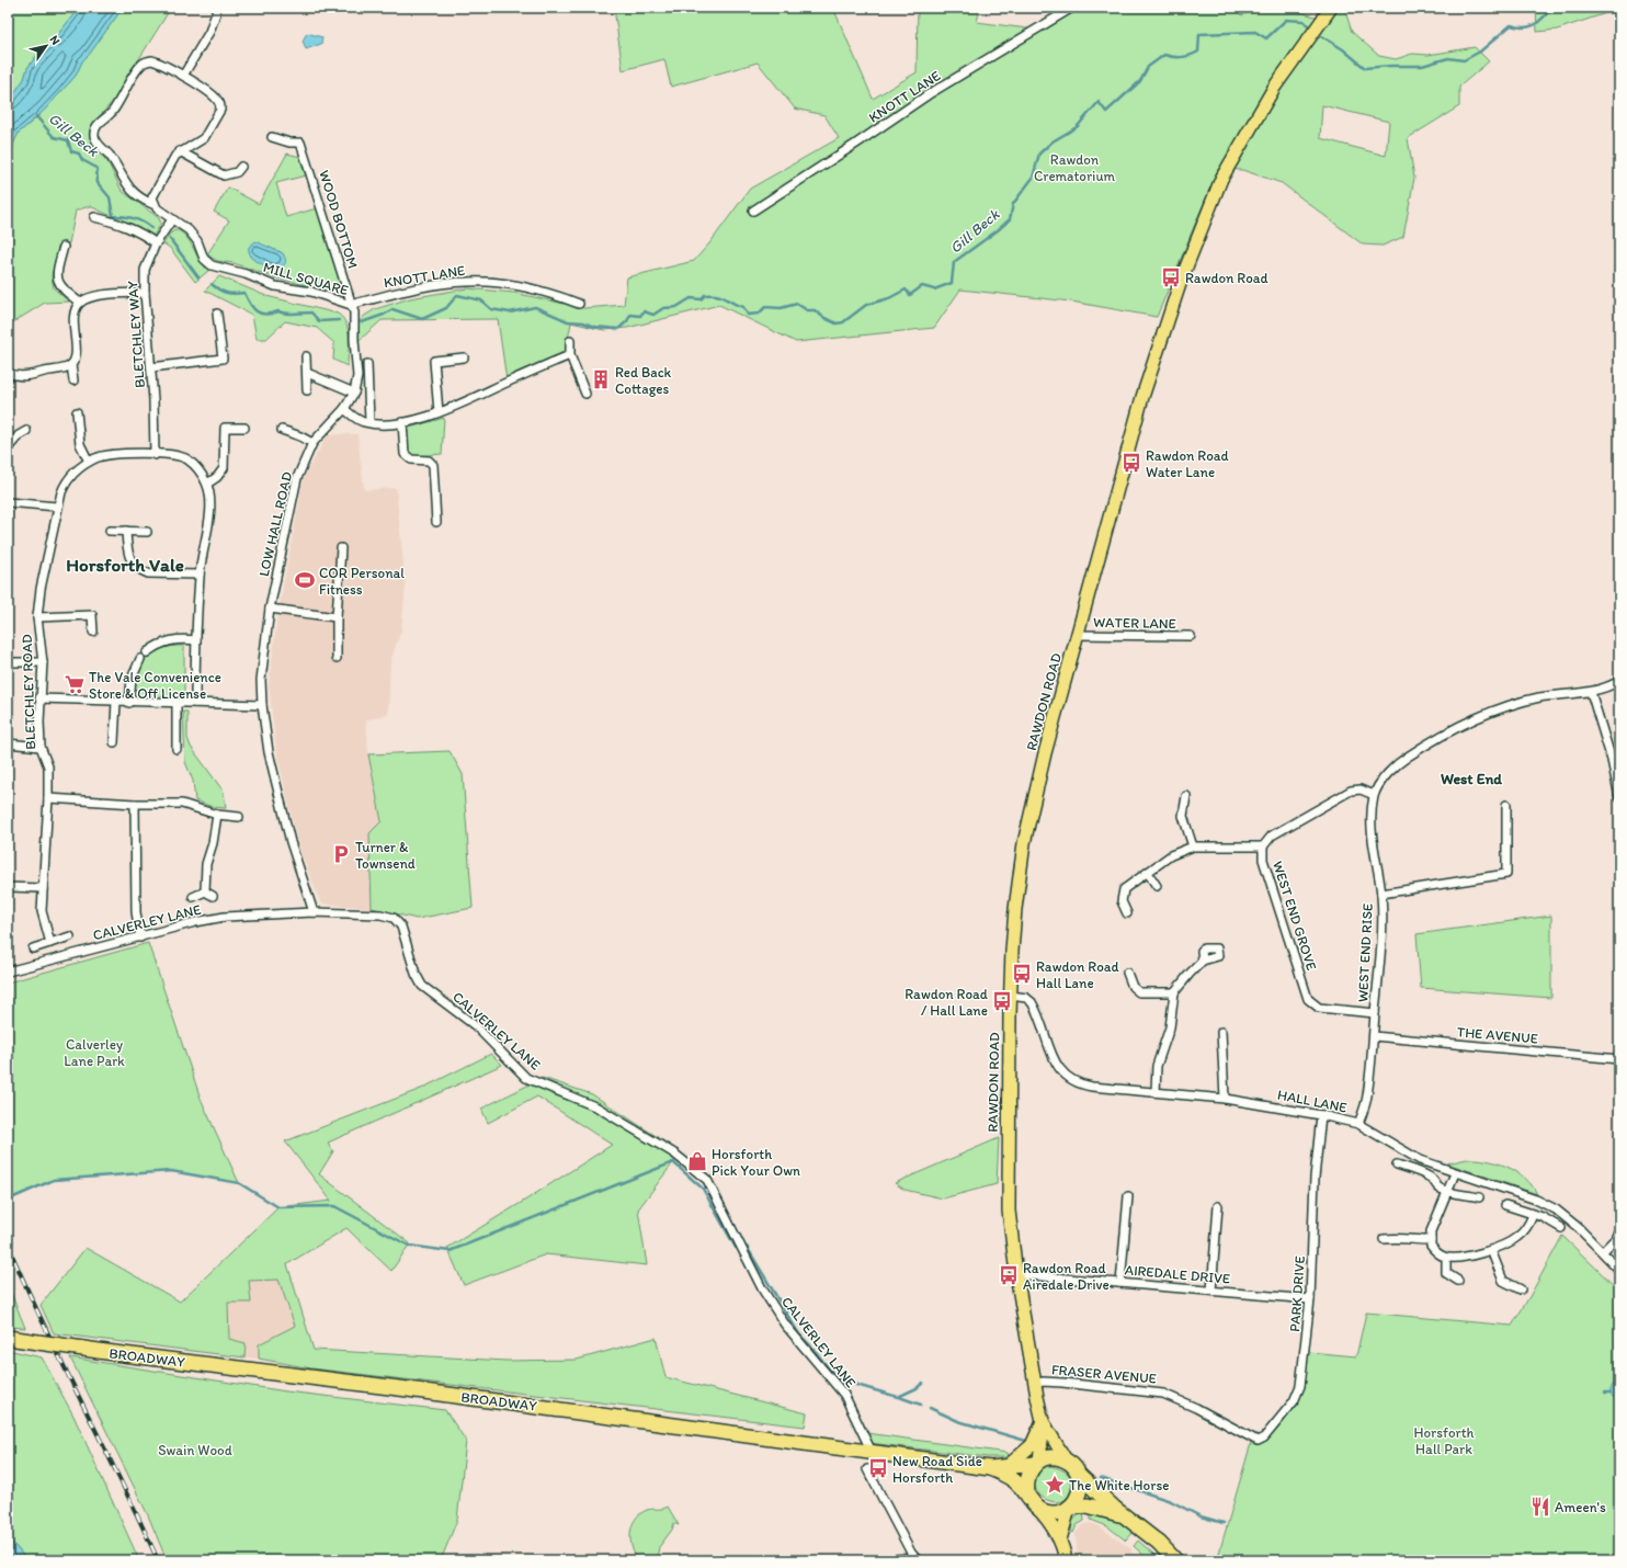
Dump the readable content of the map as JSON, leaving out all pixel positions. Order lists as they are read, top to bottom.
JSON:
{
  "streets": {
    "highway": ["BROADWAY"],
    "main road": ["RAWDON ROAD"],
    "street": [
      "KNOTT LANE",
      "WOOD BOTTOM",
      "MILL SQUARE",
      "BLETCHLEY WAY",
      "LOW HALL ROAD",
      "WATER LANE",
      "BLETCHLEY ROAD",
      "WEST END GROVE",
      "CALVERLEY LANE",
      "WEST END RISE",
      "THE AVENUE",
      "HALL LANE",
      "AIREDALE DRIVE",
      "PARK DRIVE",
      "FRASER AVENUE"
    ]
  },
  "crossings": [
    ["KNOTT LANE", "WOOD BOTTOM"],
    ["KNOTT LANE", "MILL SQUARE"],
    ["KNOTT LANE", "LOW HALL ROAD"],
    ["WOOD BOTTOM", "MILL SQUARE"],
    ["WOOD BOTTOM", "LOW HALL ROAD"],
    ["MILL SQUARE", "BLETCHLEY WAY"],
    ["MILL SQUARE", "LOW HALL ROAD"],
    ["BLETCHLEY WAY", "BLETCHLEY ROAD"],
    ["LOW HALL ROAD", "CALVERLEY LANE"],
    ["WATER LANE", "RAWDON ROAD"],
    ["RAWDON ROAD", "HALL LANE"],
    ["RAWDON ROAD", "AIREDALE DRIVE"],
    ["RAWDON ROAD", "FRASER AVENUE"],
    ["WEST END GROVE", "WEST END RISE"],
    ["CALVERLEY LANE", "BROADWAY"],
    ["WEST END RISE", "THE AVENUE"],
    ["WEST END RISE", "HALL LANE"],
    ["HALL LANE", "PARK DRIVE"],
    ["AIREDALE DRIVE", "PARK DRIVE"],
    ["PARK DRIVE", "FRASER AVENUE"]
  ],
  "districts": ["Horsforth Vale", "West End"],
  "water": ["Gill Beck"],
  "parks": [
    "Rawdon Crematorium",
    "Calverley Lane Park",
    "Horsforth Hall Park",
    "Swain Wood"
  ],
  "places": {
    "bus stop": [
      "Rawdon Road",
      "Rawdon Road Water Lane",
      "Rawdon Road Hall Lane",
      "Rawdon Road / Hall Lane",
      "Rawdon Road Airedale Drive",
      "New Road Side Horsforth"
    ],
    "building": ["Red Back Cottages"],
    "sports": ["COR Personal Fitness"],
    "supermarket": ["The Vale Convenience Store & Off License"],
    "parking": ["Turner & Townsend"],
    "shop": ["Horsforth Pick Your Own"],
    "place": ["The White Horse"],
    "restaurant": ["Ameen's"]
  },
  "north": "top right"
}
